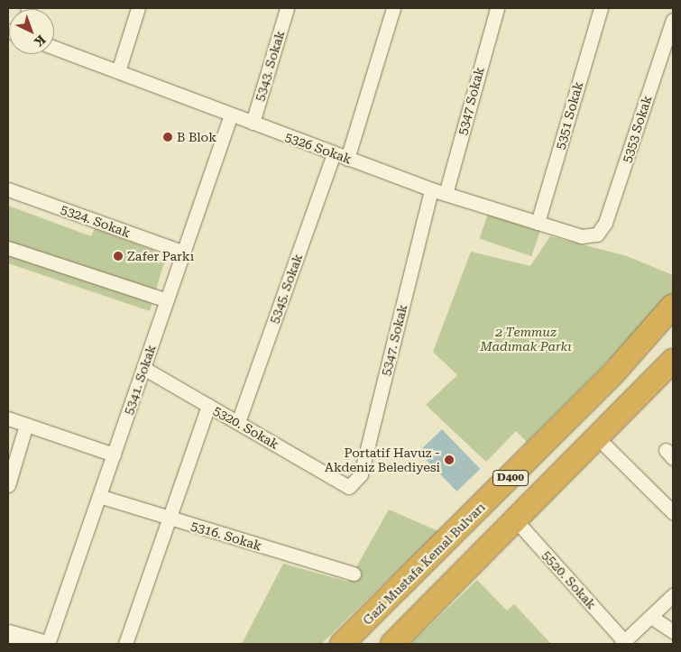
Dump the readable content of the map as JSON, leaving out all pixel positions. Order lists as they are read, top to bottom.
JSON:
{
  "streets": {
    "highway": ["D400", "Gazi Mustafa Kemal Bulvarı"],
    "street": [
      "5343. Sokak",
      "5347 Sokak",
      "5351 Sokak",
      "5353 Sokak",
      "5326 Sokak",
      "5324. Sokak",
      "5345. Sokak",
      "5347. Sokak",
      "5341. Sokak",
      "5320. Sokak",
      "5316. Sokak",
      "5520. Sokak"
    ]
  },
  "crossings": [
    ["5343. Sokak", "5326 Sokak"],
    ["5347 Sokak", "5326 Sokak"],
    ["5351 Sokak", "5326 Sokak"],
    ["5353 Sokak", "5326 Sokak"],
    ["5326 Sokak", "5345. Sokak"],
    ["5326 Sokak", "5347. Sokak"],
    ["5326 Sokak", "5341. Sokak"],
    ["5324. Sokak", "5341. Sokak"],
    ["5345. Sokak", "5320. Sokak"],
    ["5347. Sokak", "5320. Sokak"],
    ["5341. Sokak", "5320. Sokak"],
    ["5341. Sokak", "5316. Sokak"],
    ["D400", "5520. Sokak"]
  ],
  "parks": ["2 Temmuz Madımak Parkı"],
  "places": ["B Blok", "Zafer Parkı", "Portatif Havuz - Akdeniz Belediyesi"],
  "north": "bottom right"
}
